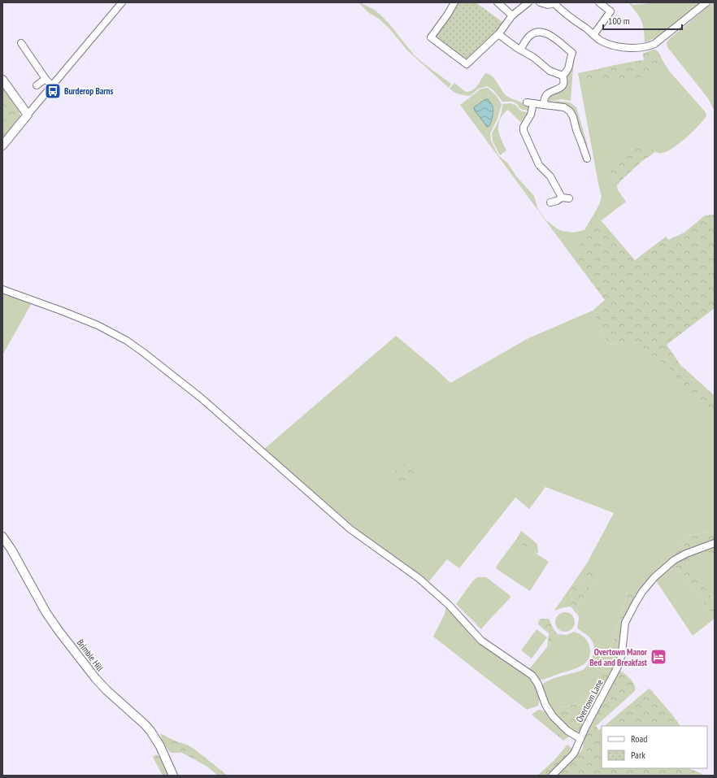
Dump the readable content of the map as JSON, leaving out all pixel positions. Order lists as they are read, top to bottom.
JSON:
{
  "streets": {
    "main road": ["Brimble Hill"],
    "street": ["Overtown Lane"]
  },
  "places": {
    "bus stop": ["Burderop Barns"],
    "hotel": ["Overtown Manor Bed and Breakfast"]
  },
  "legend": ["Road", "Park"],
  "scale_bar": "100 m"
}
